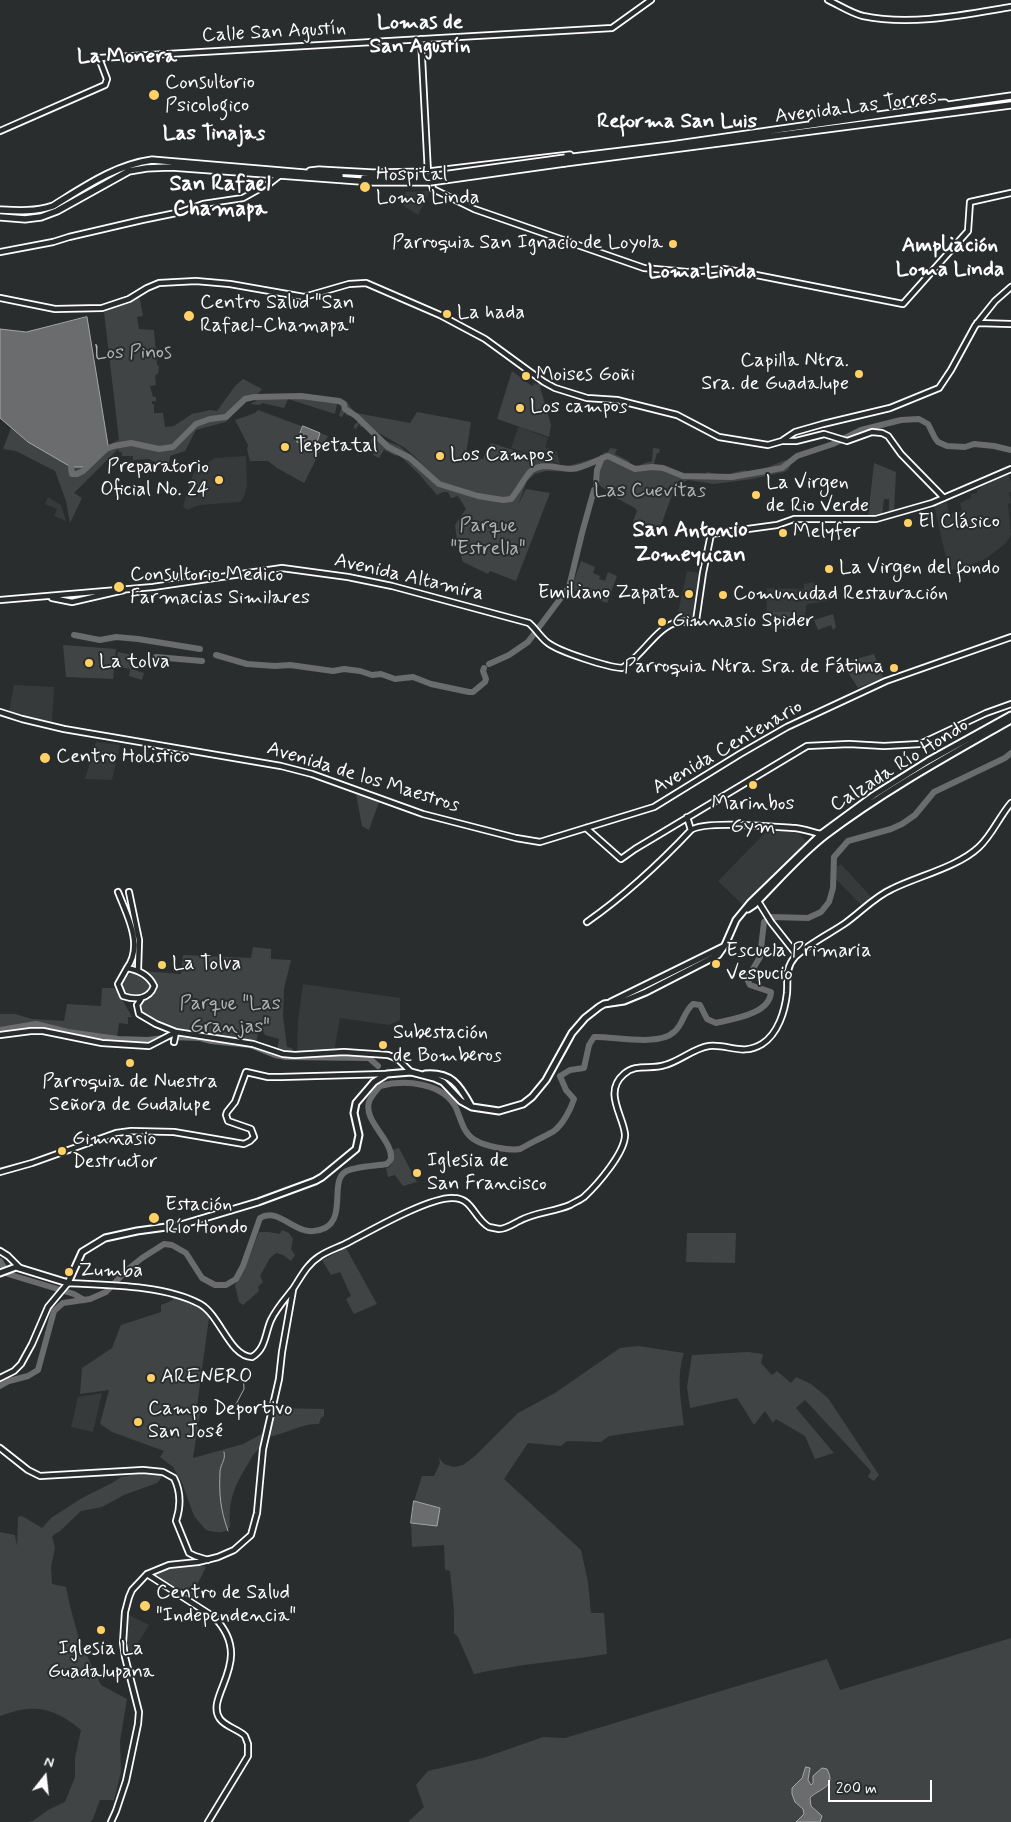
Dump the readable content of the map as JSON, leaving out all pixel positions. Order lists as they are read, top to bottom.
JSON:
{
  "streets": {
    "highway": ["Avenida Las Torres"],
    "main road": [
      "Calle San Agustín",
      "Avenida Altamira",
      "Avenida Centenario",
      "Calzada Río Hondo",
      "Avenida de los Maestros"
    ]
  },
  "crossings": [
    ["Avenida Centenario", "Avenida de los Maestros"]
  ],
  "districts": [
    "Lomas de San Agustín",
    "La Monera",
    "Reforma San Luis",
    "Las Tinajas",
    "San Rafael Chamapa",
    "Ampliación Loma Linda",
    "Loma Linda",
    "San Antonio Zomeyucan"
  ],
  "parks": [
    "Los Pinos",
    "Las Cuevitas",
    "Parque \"Estrella\"",
    "Parque \"Las Granjas\""
  ],
  "places": [
    "Consultorio Psicologico",
    "Hospital Loma Linda",
    "Parroquia San Ignacio de Loyola",
    "La hada",
    "Centro Salud \"San Rafael-Chamapa\"",
    "Capilla Ntra. Sra. de Guadalupe",
    "Moises Goñi",
    "Los campos",
    "Tepetatal",
    "Los Campos",
    "Preparatorio Oficial No. 24",
    "La Virgen de Rio Verde",
    "El Clásico",
    "Melyfer",
    "La Virgen del fondo",
    "Consultorio Medico Farmacias Similares",
    "Emiliano Zapata",
    "Comunudad Restauración",
    "Gimnasio Spider",
    "La tolva",
    "Parroquia Ntra. Sra. de Fátima",
    "Centro Holistico",
    "Marinbos Gym",
    "Escuela Primaria Vespucio",
    "La Tolva",
    "Subestación de Bomberos",
    "Parroquia de Nuestra Señora de Gudalupe",
    "Gimnasio Destructor",
    "Iglesia de San Francisco",
    "Estación Río Hondo",
    "Zumba",
    "ARENERO",
    "Campo Deportivo San José",
    "Centro de Salud \"Independencia\"",
    "Iglesia La Guadalupana"
  ],
  "scale_bar": "200 m",
  "north": "top"
}
